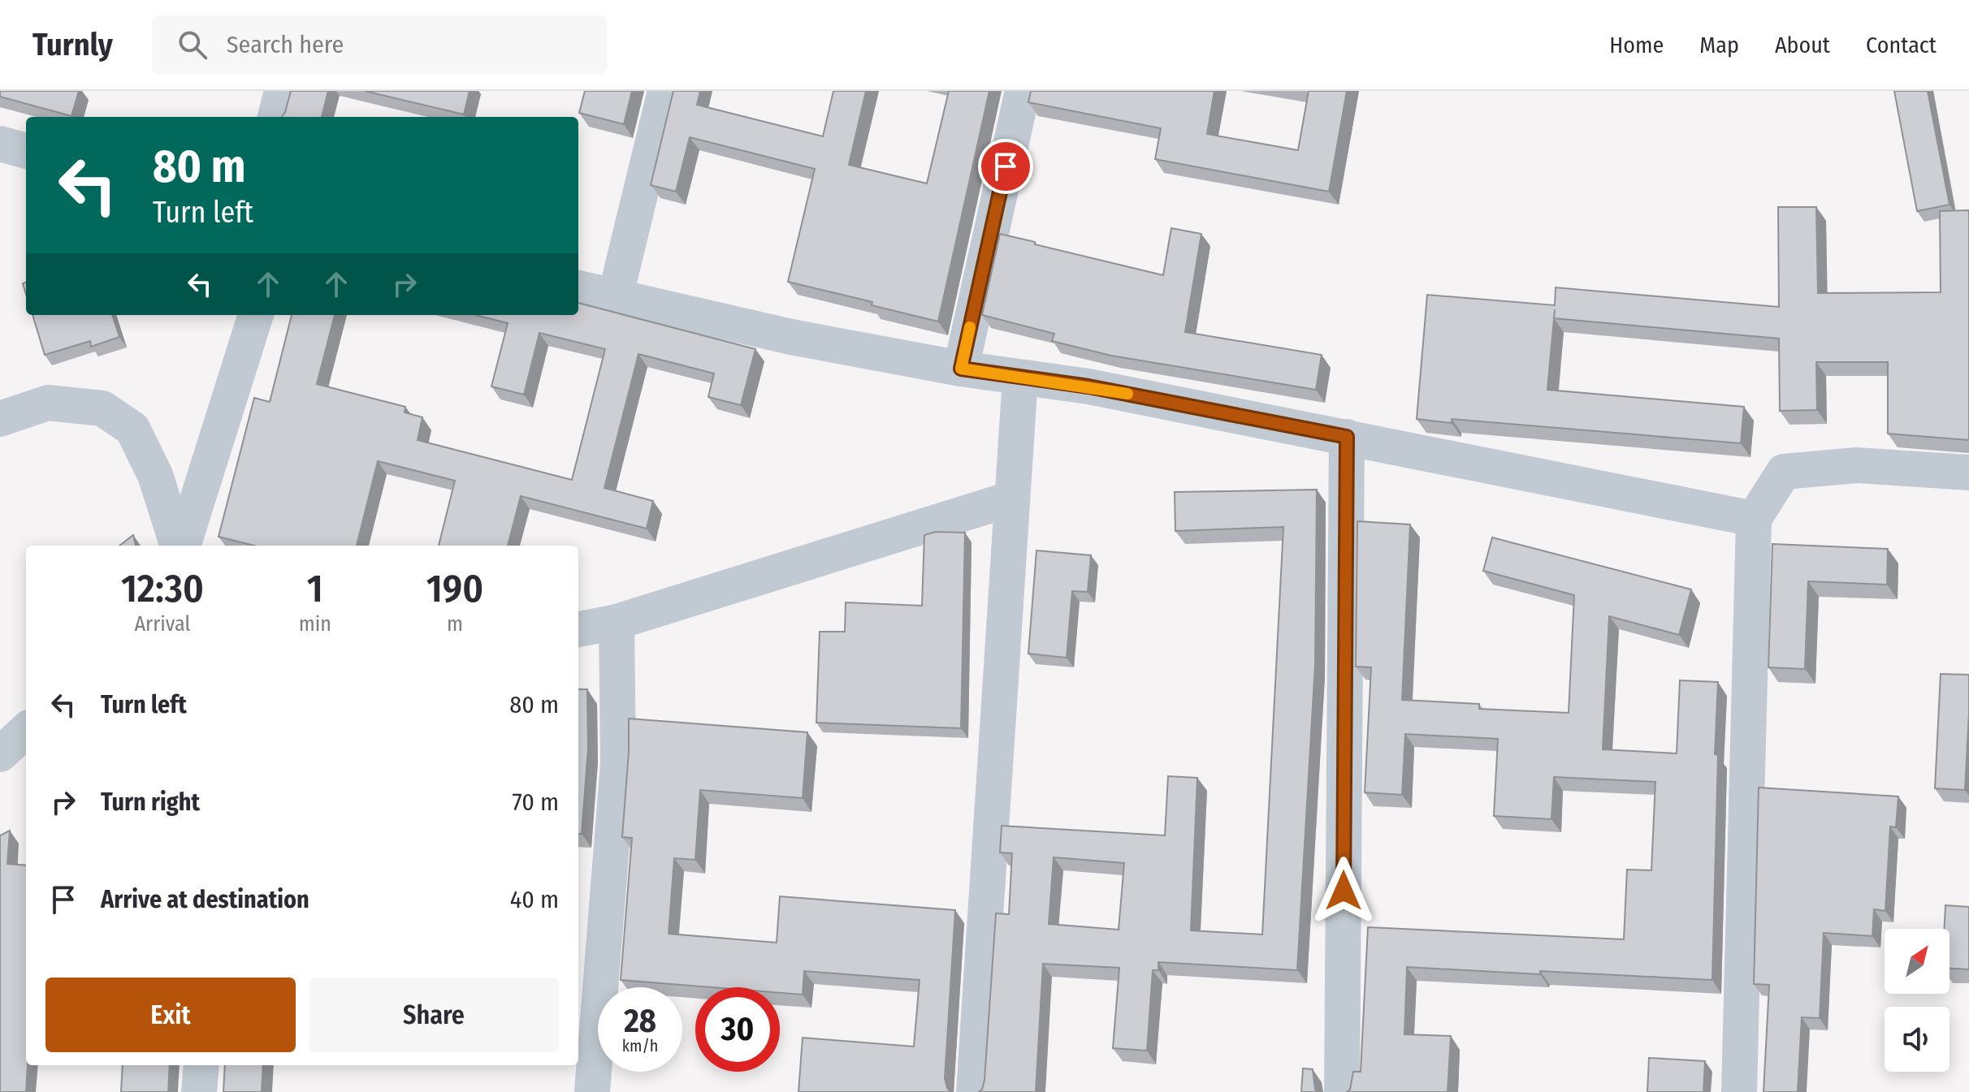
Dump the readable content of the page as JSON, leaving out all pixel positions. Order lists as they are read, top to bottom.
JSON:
{
  "north": "top right",
  "page": {
    "header": "Turnly",
    "search": "Search here",
    "nav": [
      "Home",
      "Map",
      "About",
      "Contact"
    ],
    "turn": ["80 m", "Turn left"],
    "eta": [
      "12:30",
      "Arrival",
      "1",
      "min",
      "190",
      "m"
    ],
    "list": [
      {
        "name": "Turn left",
        "value": "80 m"
      },
      {
        "name": "Turn right",
        "value": "70 m"
      },
      {
        "name": "Arrive at destination",
        "value": "40 m"
      }
    ],
    "buttons": ["Exit", "Share"],
    "speed": "28 km/h",
    "limit": "30"
  }
}
